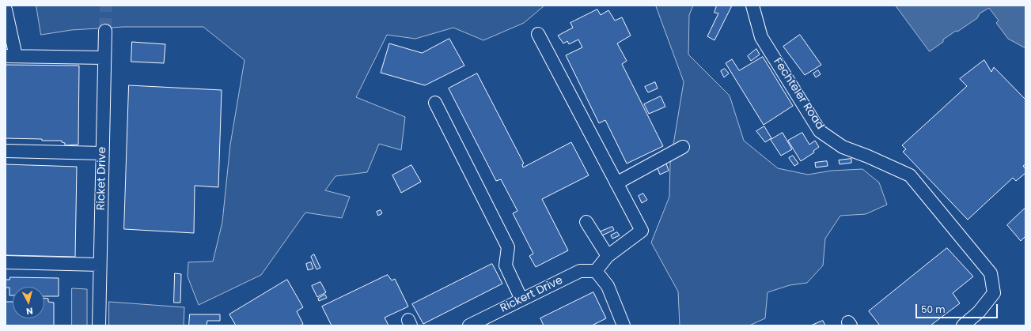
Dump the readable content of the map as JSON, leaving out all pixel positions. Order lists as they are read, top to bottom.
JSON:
{
  "streets": {
    "street": ["Fechteler Road", "Ricket Drive", "Rickert Drive"]
  },
  "scale_bar": "50 m",
  "north": "bottom"
}
